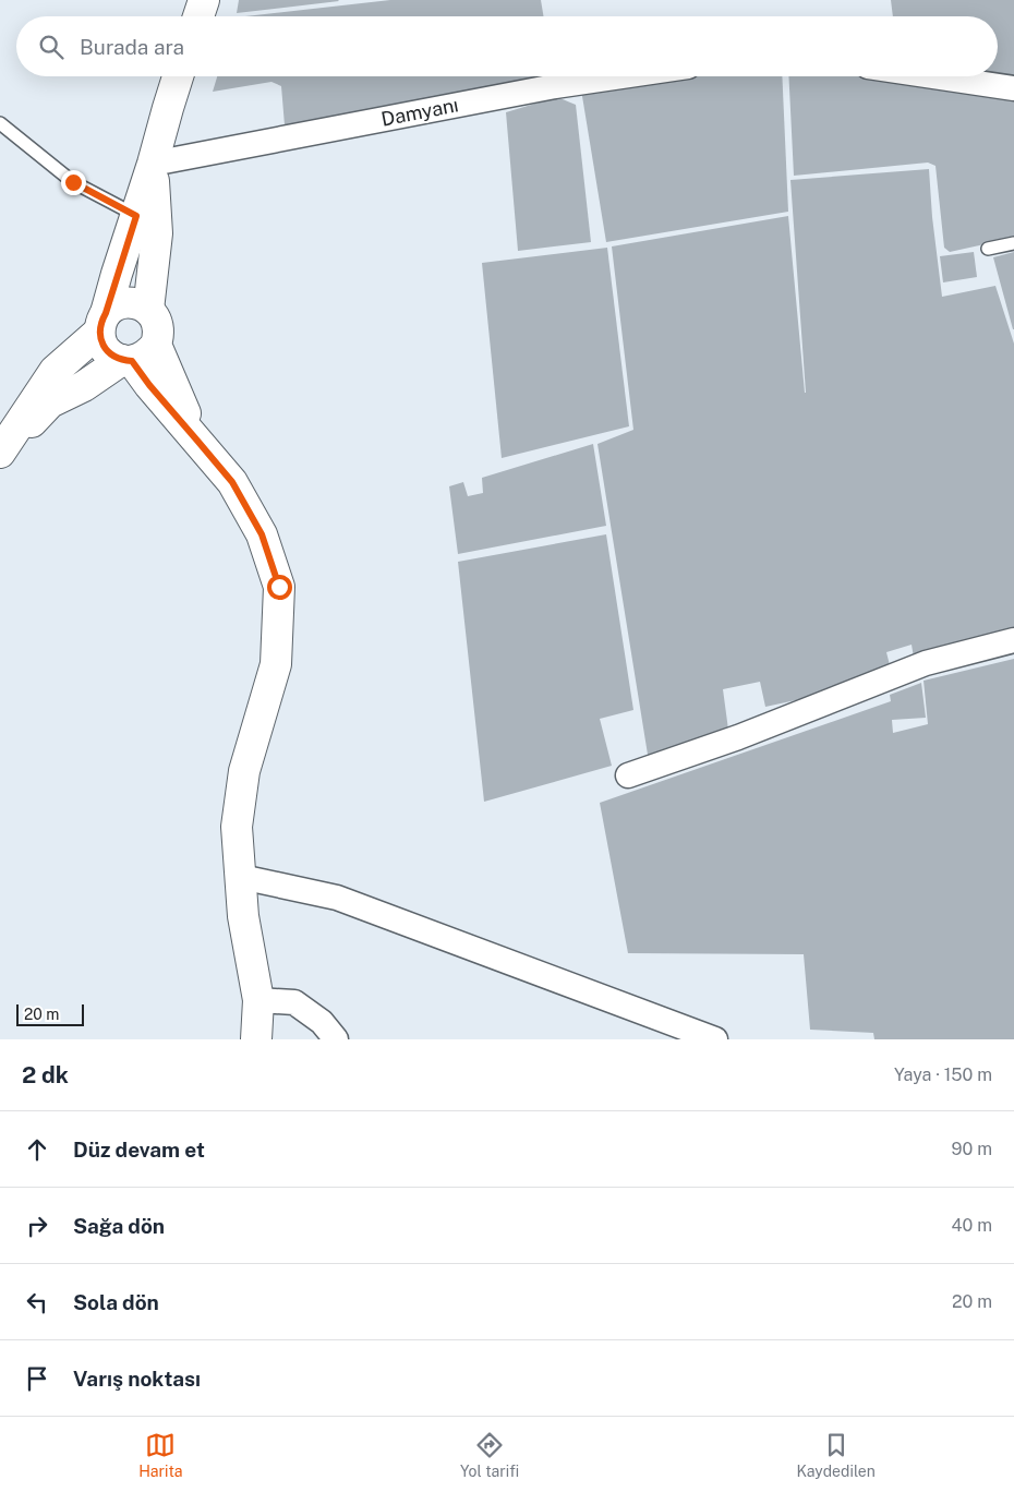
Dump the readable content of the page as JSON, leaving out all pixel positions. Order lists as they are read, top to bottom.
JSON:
{
  "streets": {
    "street": ["Damyanı"]
  },
  "scale_bar": "20 m",
  "page": {
    "search": "Burada ara",
    "scale": "20 m",
    "heading": ["2 dk", "Yaya · 150 m"],
    "list": [
      ["Düz devam et", "90 m"],
      ["Sağa dön", "40 m"],
      ["Sola dön", "20 m"],
      "Varış noktası"
    ],
    "nav": ["Harita", "Yol tarifi", "Kaydedilen"]
  }
}
